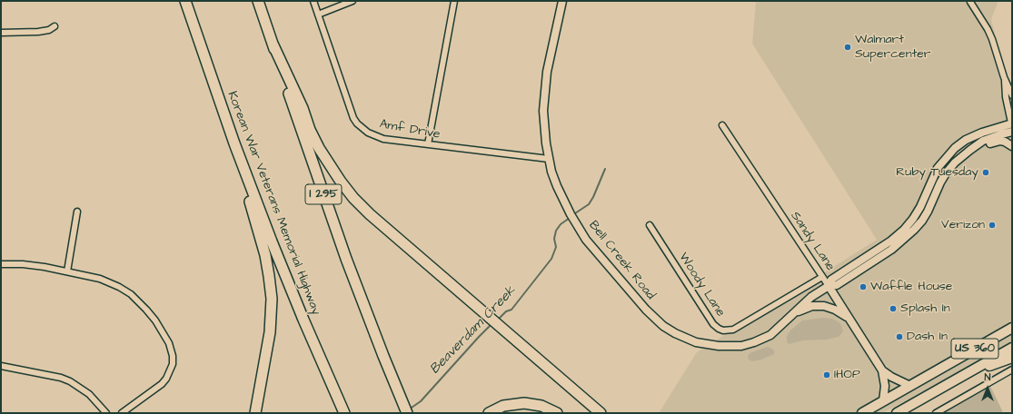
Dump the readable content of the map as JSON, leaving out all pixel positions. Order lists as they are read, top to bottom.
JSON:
{
  "streets": {
    "highway": ["I 295", "Korean War Veterans Memorial Highway", "US 360"],
    "street": [
      "Amf Drive",
      "Sandy Lane",
      "Bell Creek Road",
      "Woody Lane"
    ]
  },
  "crossings": [
    ["Amf Drive", "Bell Creek Road"],
    ["Sandy Lane", "Bell Creek Road"],
    ["Sandy Lane", "Woody Lane"],
    ["Sandy Lane", "US 360"]
  ],
  "water": ["Beaverdam Creek"],
  "places": [
    "Walmart Supercenter",
    "Ruby Tuesday",
    "Verizon",
    "Waffle House",
    "Splash In",
    "Dash In",
    "IHOP"
  ],
  "north": "top"
}
